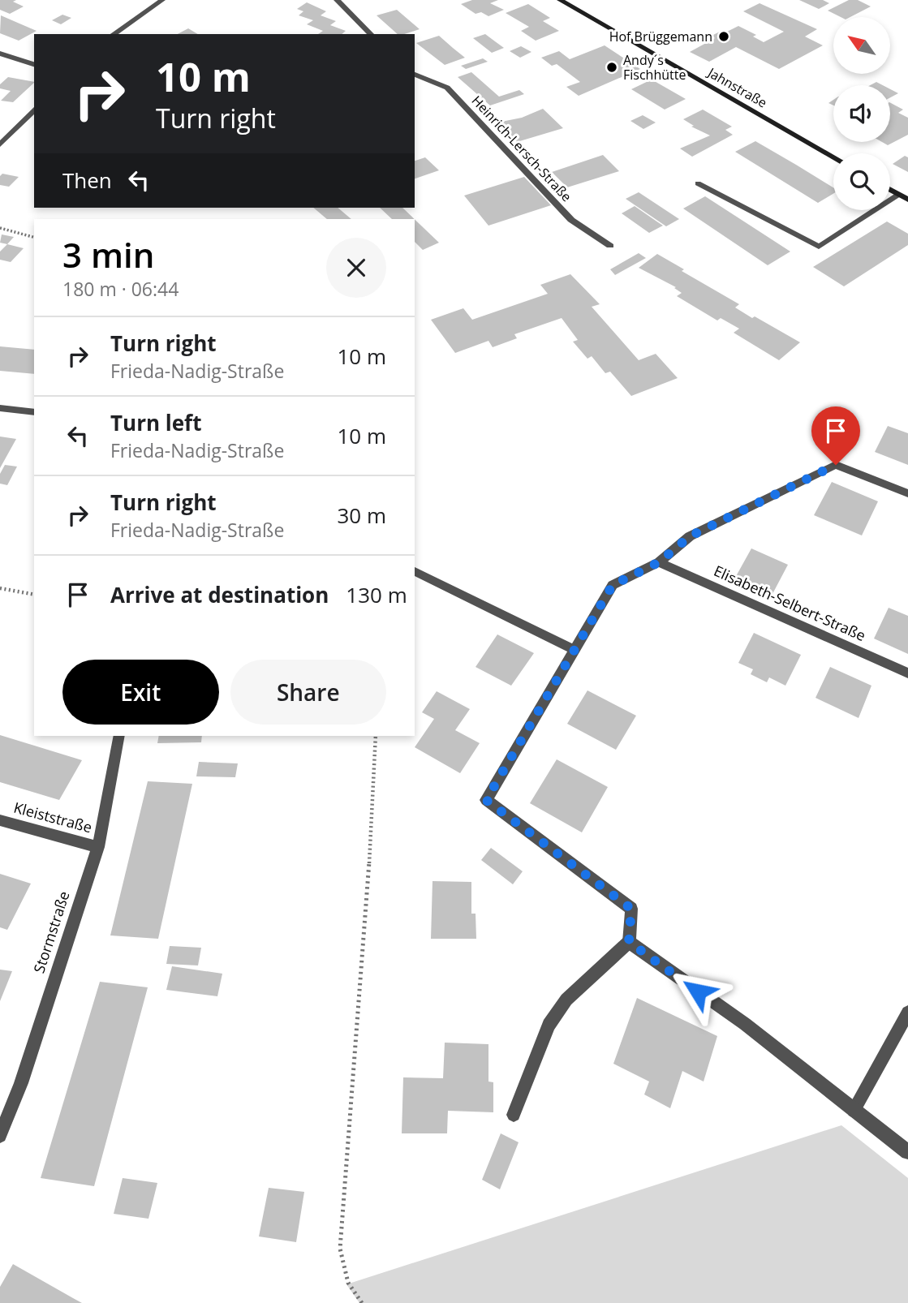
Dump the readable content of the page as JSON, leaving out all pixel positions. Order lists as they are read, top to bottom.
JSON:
{
  "streets": {
    "main road": ["Jahnstraße"],
    "street": [
      "Heinrich-Lersch-Straße",
      "Elisabeth-Selbert-Straße",
      "Kleiststraße",
      "Stormstraße"
    ]
  },
  "crossings": [
    ["Kleiststraße", "Stormstraße"]
  ],
  "places": ["Hof Brüggemann", "Andy´s Fischhütte"],
  "north": "top left",
  "page": {
    "turn": ["10 m", "Turn right"],
    "then": "Then",
    "heading": ["3 min", "180 m · 06:44"],
    "list": [
      {
        "name": "Turn right",
        "note": "Frieda-Nadig-Straße",
        "value": "10 m"
      },
      {
        "name": "Turn left",
        "note": "Frieda-Nadig-Straße",
        "value": "10 m"
      },
      {
        "name": "Turn right",
        "note": "Frieda-Nadig-Straße",
        "value": "30 m"
      },
      {
        "name": "Arrive at destination",
        "value": "130 m"
      }
    ],
    "buttons": ["Exit", "Share"]
  }
}
